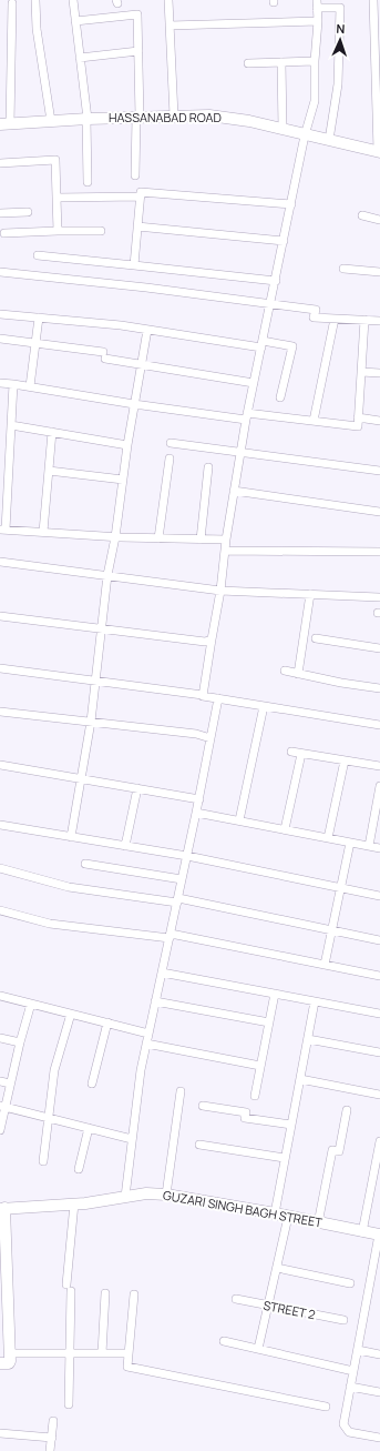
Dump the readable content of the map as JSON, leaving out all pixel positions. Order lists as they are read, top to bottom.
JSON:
{
  "streets": {
    "street": ["HASSANABAD ROAD", "GUZARI SINGH BAGH STREET", "STREET 2"]
  },
  "north": "top"
}
